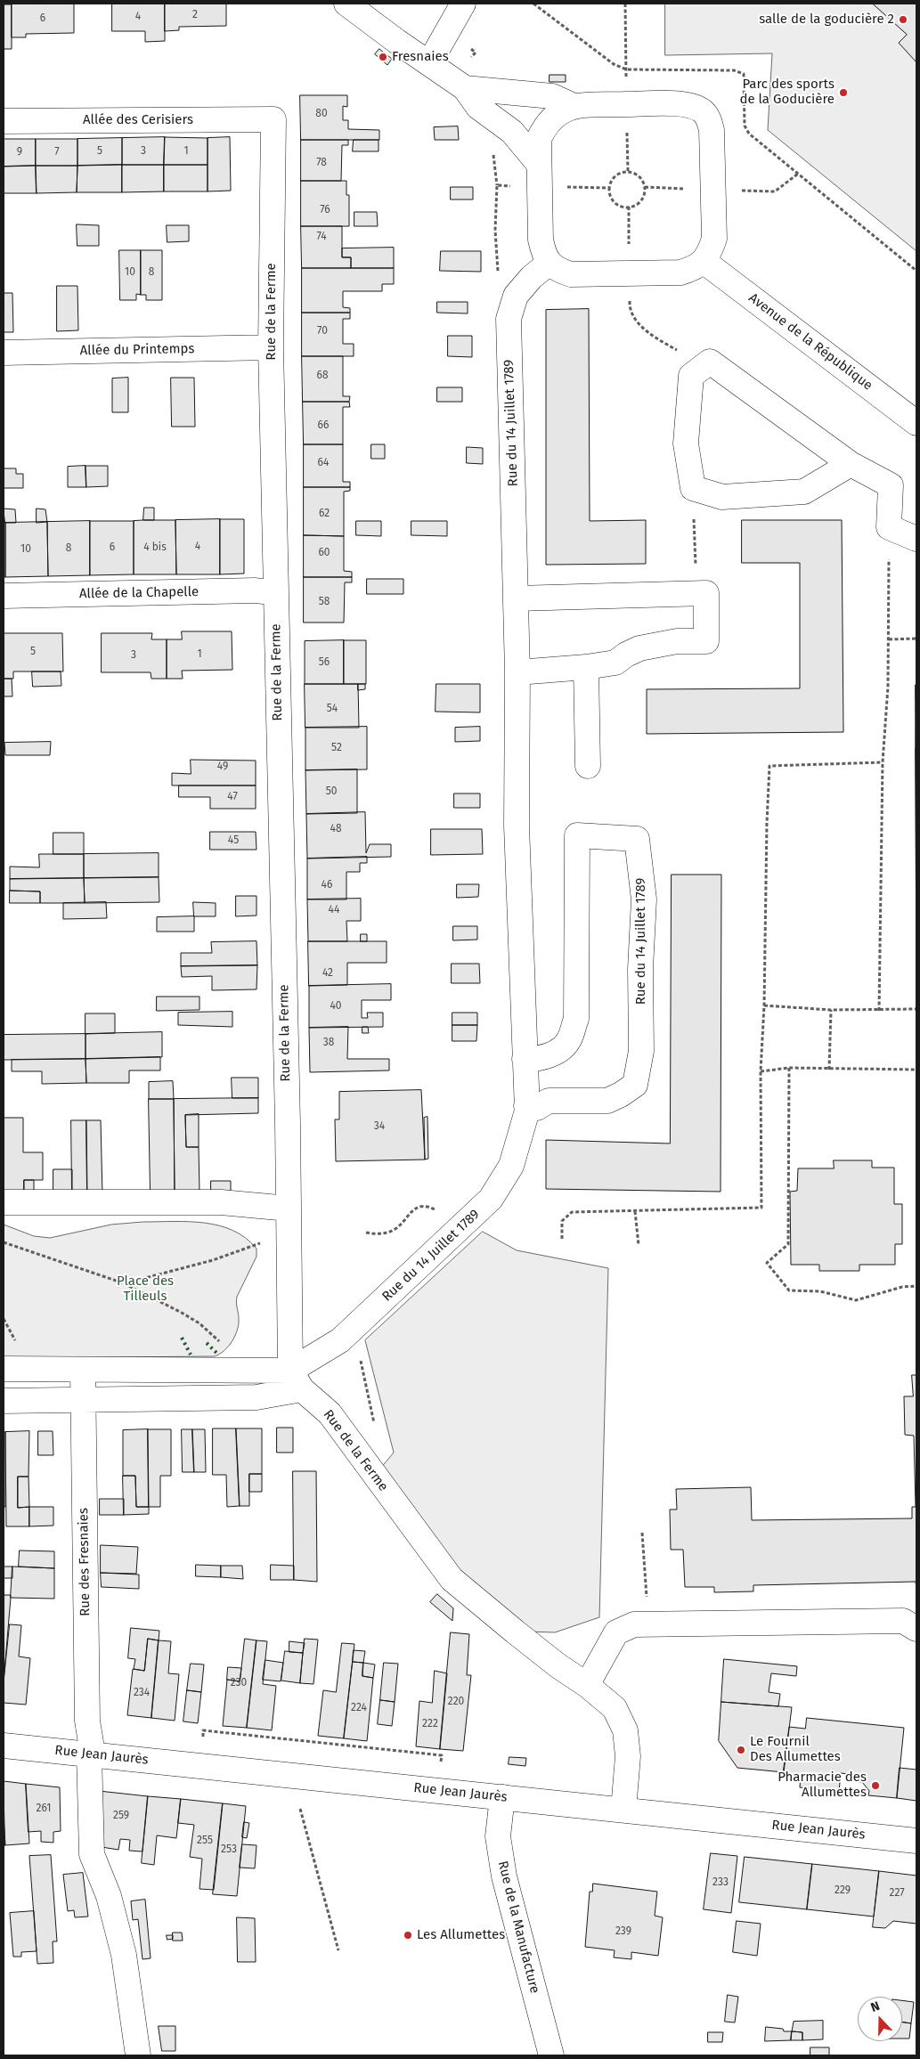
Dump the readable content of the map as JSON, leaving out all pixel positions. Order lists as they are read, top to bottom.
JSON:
{
  "streets": {
    "street": [
      "Allée des Cerisiers",
      "Rue de la Ferme",
      "Avenue de la République",
      "Allée du Printemps",
      "Rue du 14 Juillet 1789",
      "Allée de la Chapelle",
      "Rue des Fresnaies",
      "Rue Jean Jaurès",
      "Rue de la Manufacture"
    ]
  },
  "crossings": [
    ["Allée des Cerisiers", "Rue de la Ferme"],
    ["Rue de la Ferme", "Allée du Printemps"],
    ["Rue de la Ferme", "Rue du 14 Juillet 1789"],
    ["Rue de la Ferme", "Allée de la Chapelle"],
    ["Rue de la Ferme", "Rue Jean Jaurès"],
    ["Rue des Fresnaies", "Rue Jean Jaurès"],
    ["Rue Jean Jaurès", "Rue de la Manufacture"]
  ],
  "parks": ["Place des Tilleuls"],
  "places": [
    "salle de la goducière 2",
    "Fresnaies",
    "Parc des sports de la Goducière",
    "Le Fournil Des Allumettes",
    "Pharmacie des Allumettes",
    "Les Allumettes"
  ],
  "house_numbers": [
    "2",
    "4",
    "6",
    "80",
    "5",
    "3",
    "1",
    "9",
    "7",
    "78",
    "76",
    "74",
    "10",
    "8",
    "70",
    "68",
    "66",
    "64",
    "62",
    "4",
    "6",
    "4 bis",
    "8",
    "10",
    "60",
    "58",
    "5",
    "1",
    "3",
    "56",
    "54",
    "52",
    "49",
    "50",
    "47",
    "48",
    "45",
    "46",
    "44",
    "42",
    "40",
    "38",
    "34",
    "230",
    "234",
    "220",
    "224",
    "222",
    "261",
    "259",
    "255",
    "253",
    "233",
    "229",
    "227",
    "239"
  ],
  "north": "top"
}
